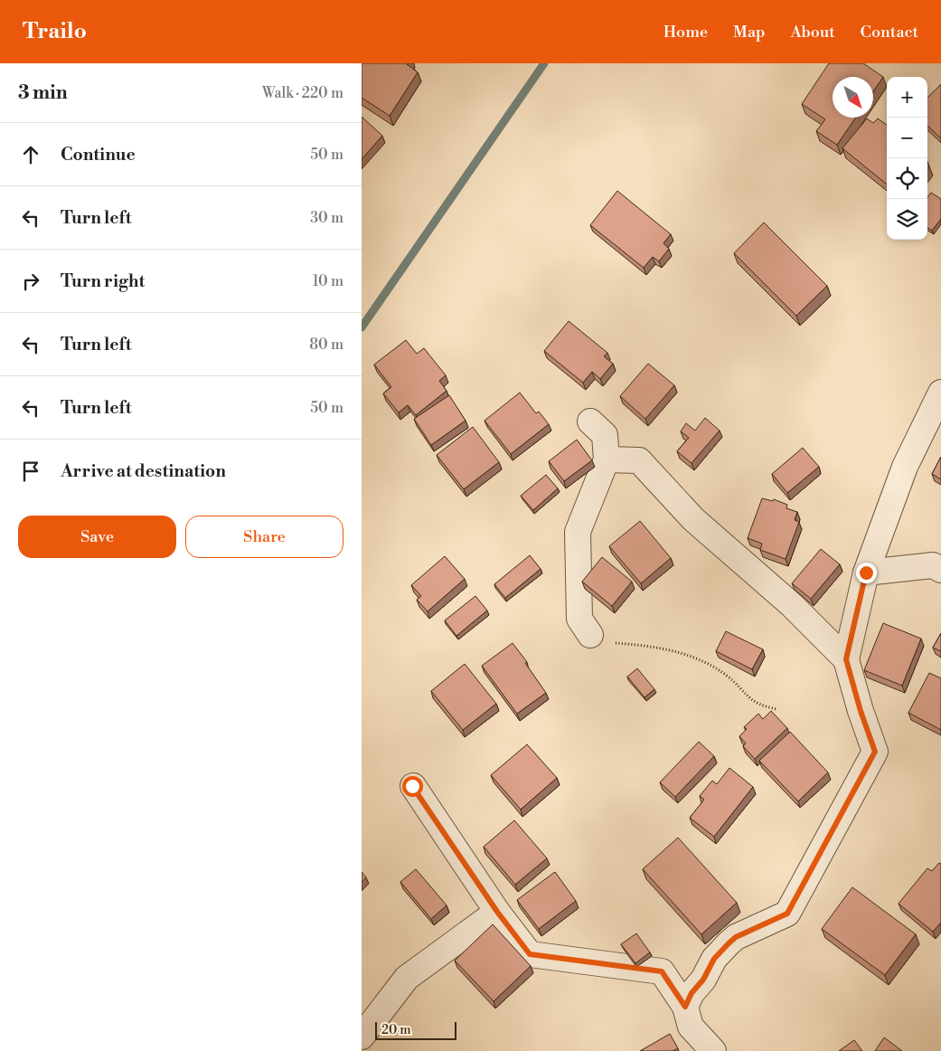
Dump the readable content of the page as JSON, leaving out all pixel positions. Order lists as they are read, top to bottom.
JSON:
{
  "scale_bar": "20 m",
  "north": "bottom right",
  "page": {
    "header": "Trailo",
    "nav": [
      "Home",
      "Map",
      "About",
      "Contact"
    ],
    "heading": ["3 min", "Walk · 220 m"],
    "map_buttons": ["+", "−"],
    "list": [
      ["Continue", "50 m"],
      ["Turn left", "30 m"],
      ["Turn right", "10 m"],
      ["Turn left", "80 m"],
      ["Turn left", "50 m"],
      "Arrive at destination"
    ],
    "buttons": ["Save", "Share"],
    "scale": "20 m"
  }
}
